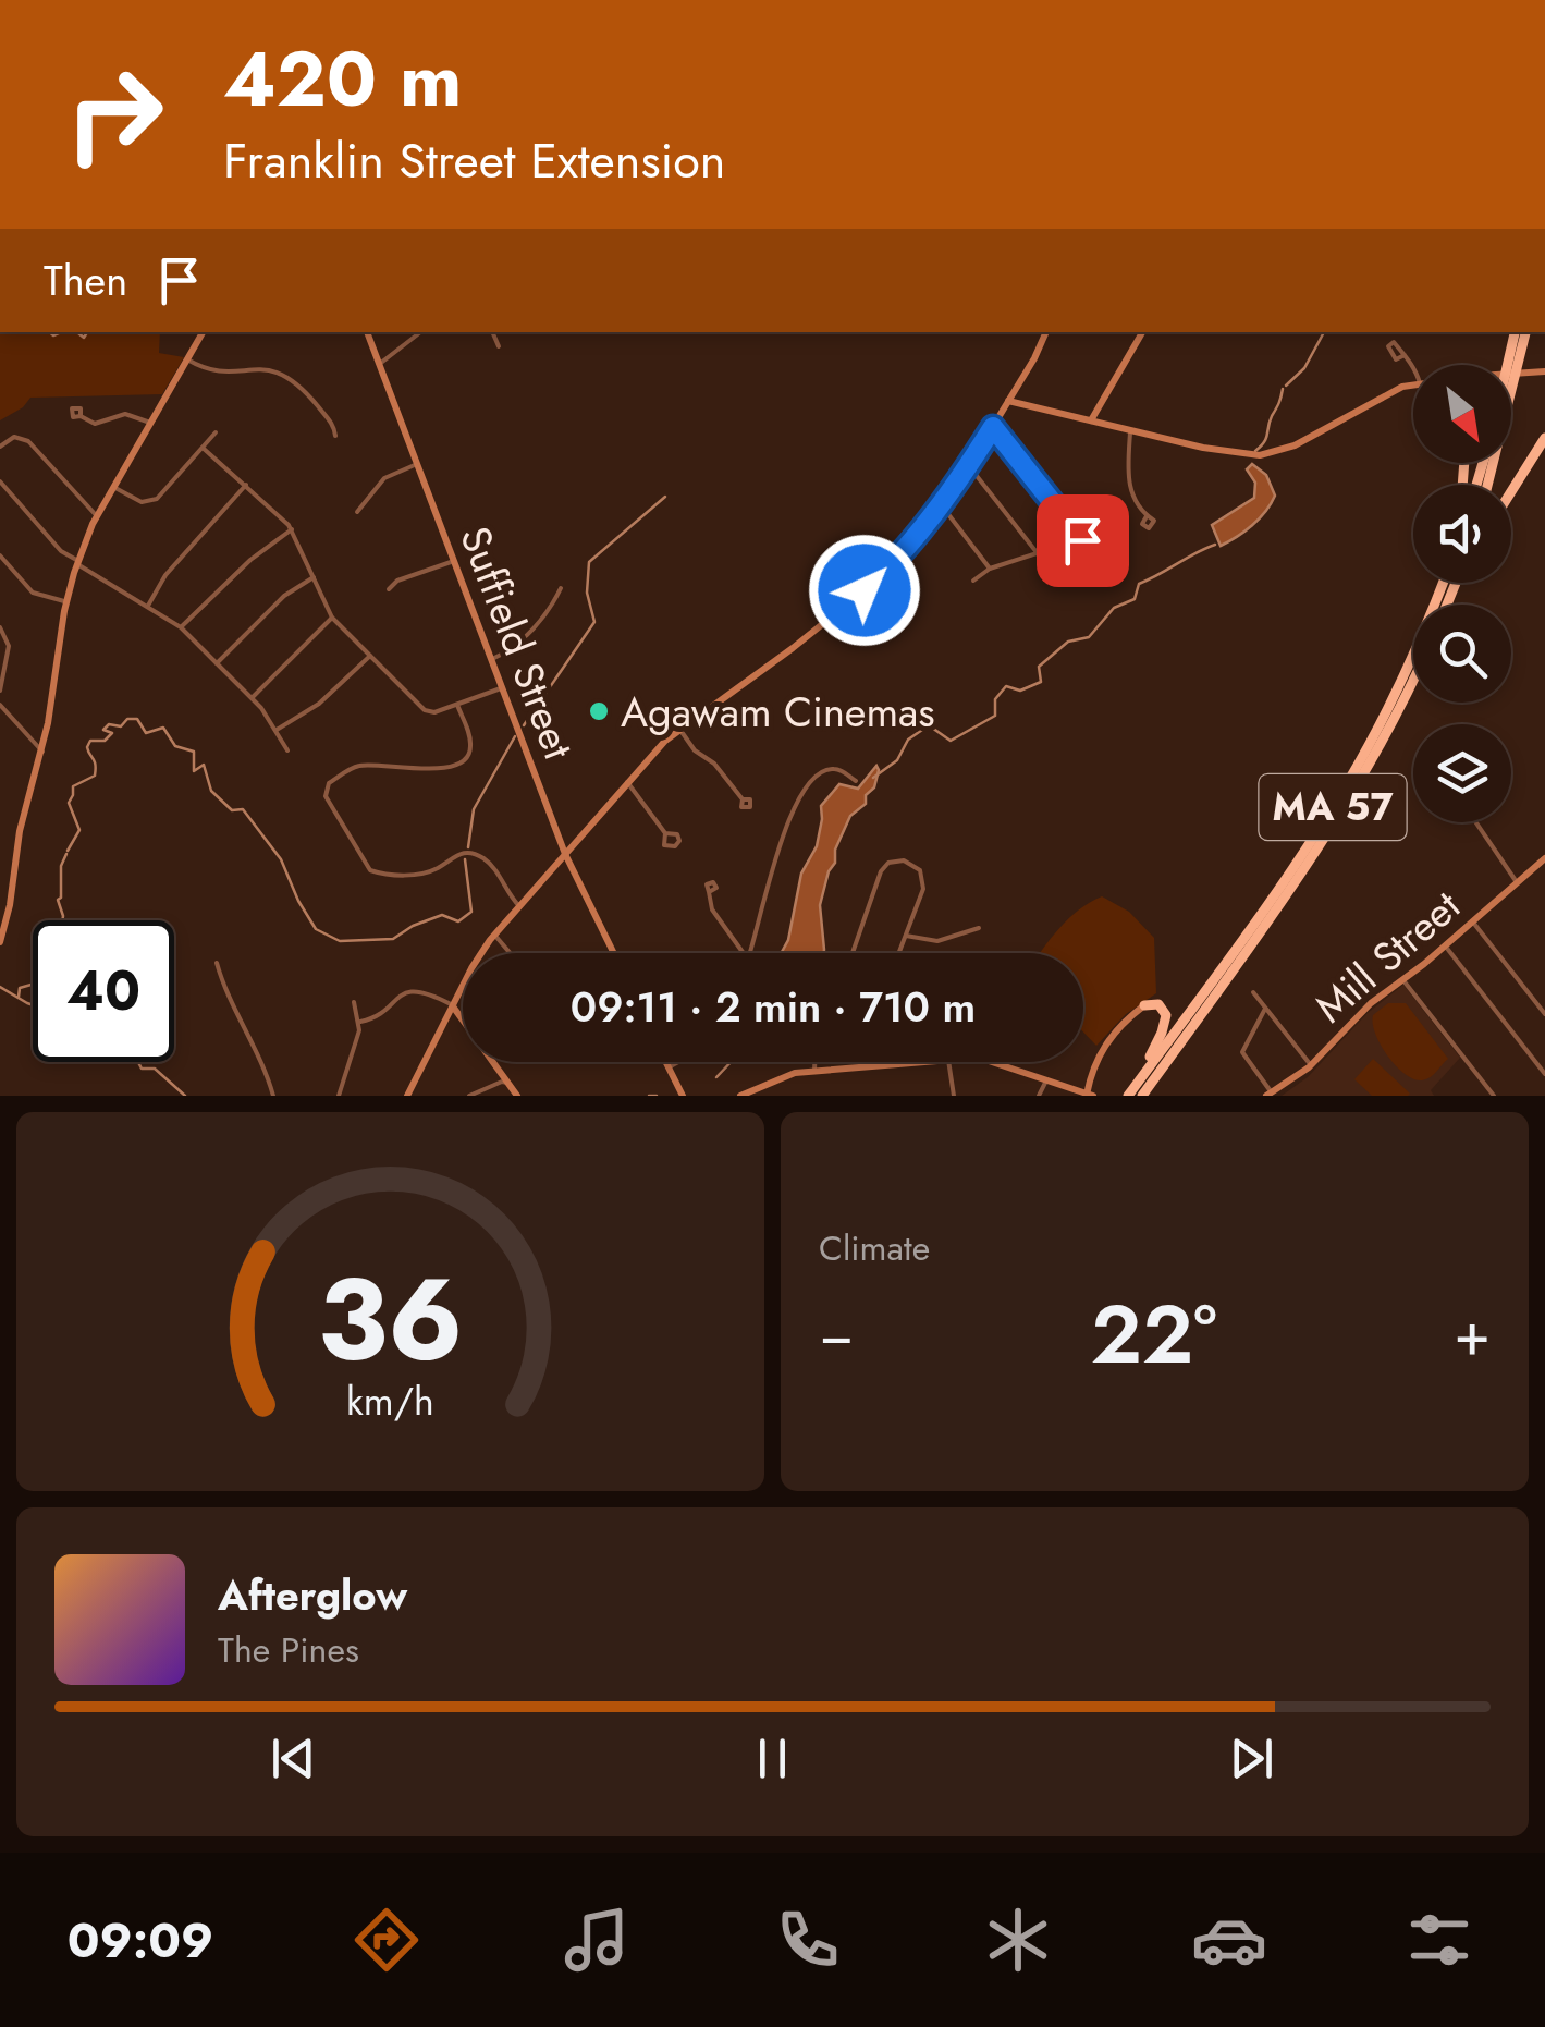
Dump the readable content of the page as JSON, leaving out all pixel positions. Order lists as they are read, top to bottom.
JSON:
{
  "streets": {
    "highway": ["MA 57"],
    "street": ["Suffield Street", "Mill Street"]
  },
  "places": ["Agawam Cinemas"],
  "north": "bottom right",
  "page": {
    "turn": ["420 m", "Franklin Street Extension"],
    "then": "Then",
    "limit": "40",
    "trip": "09:11 · 2 min · 710 m",
    "tile": "Climate",
    "heat": ["−", "22°", "+"],
    "song": ["Afterglow", "The Pines"],
    "tabs": "09:09",
    "gauge": ["36", "km/h"]
  }
}
